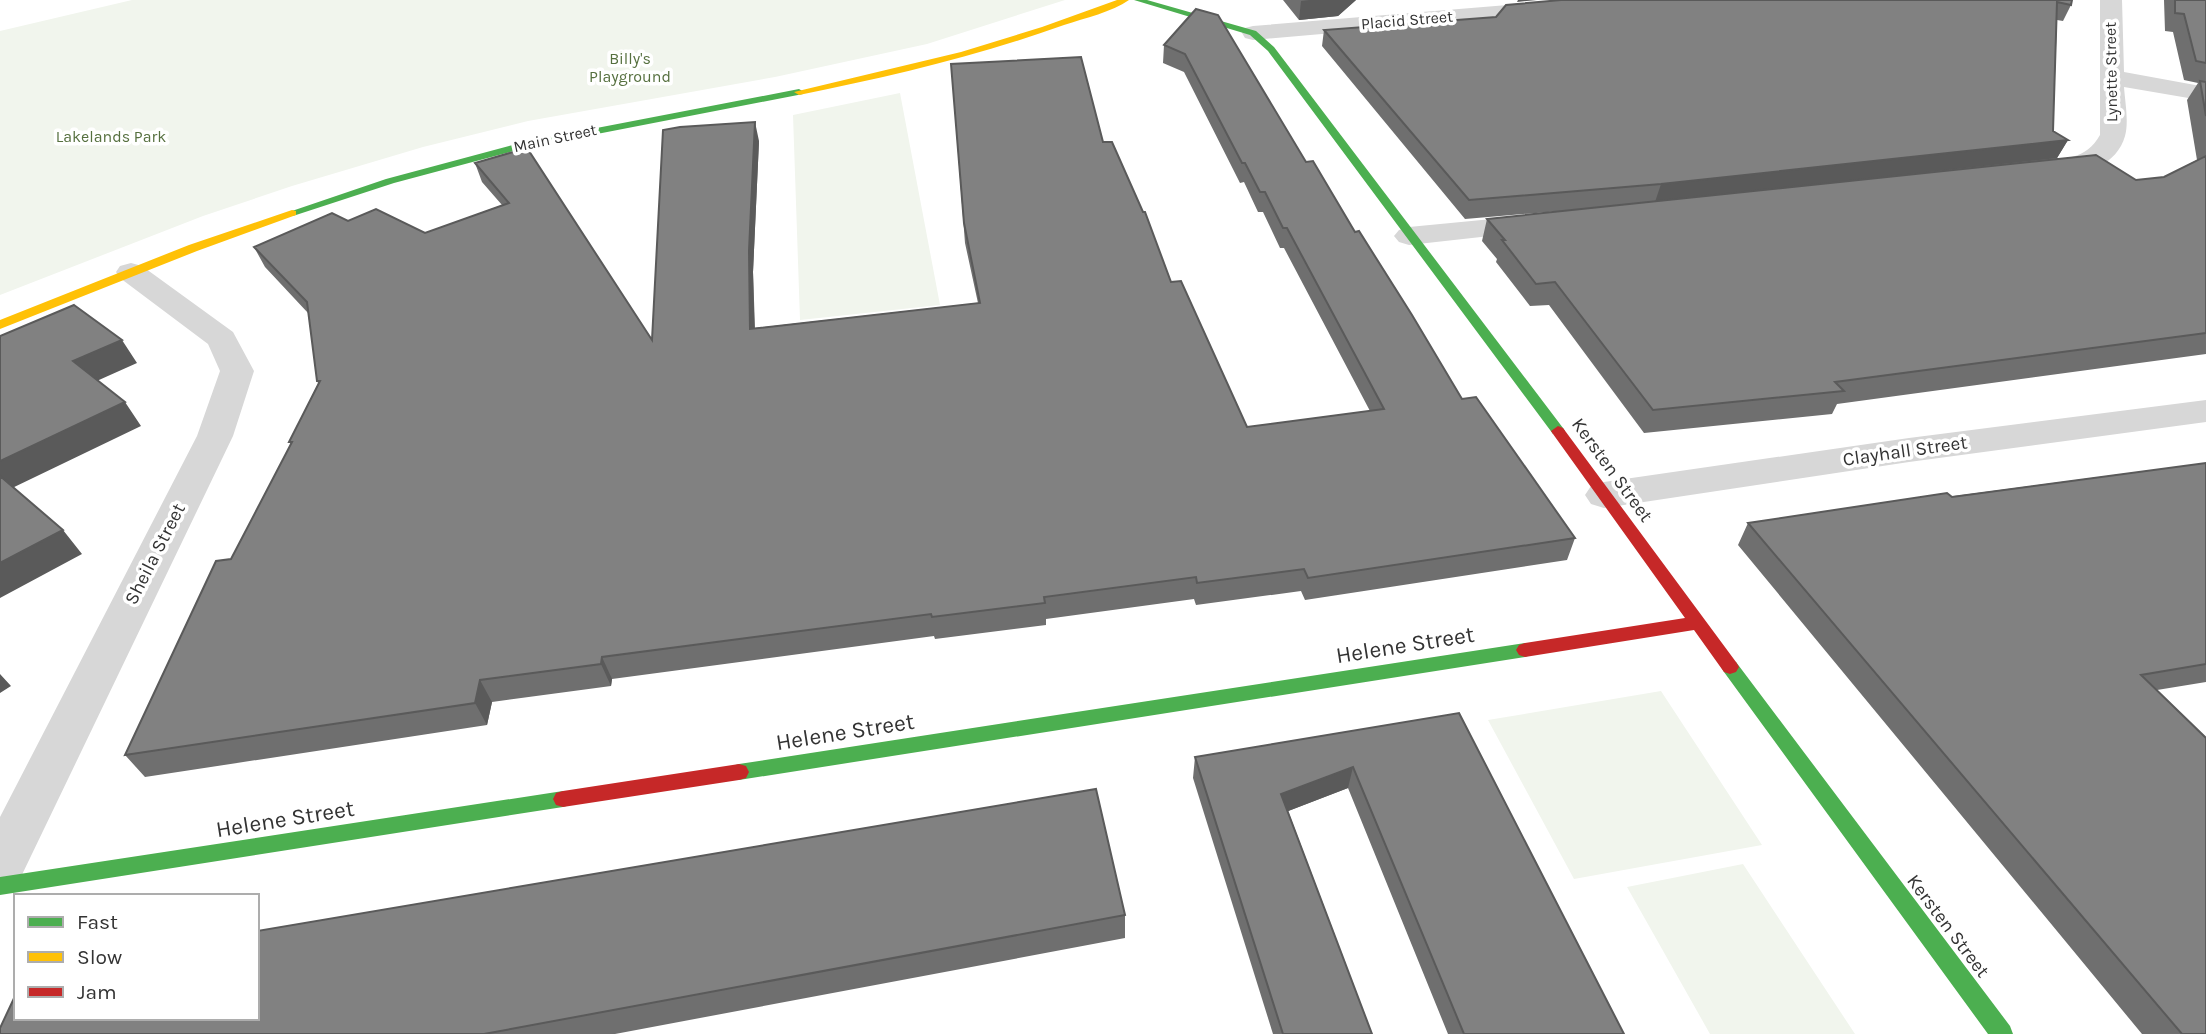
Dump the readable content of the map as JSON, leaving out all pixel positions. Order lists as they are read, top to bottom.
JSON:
{
  "streets": {
    "street": [
      "Placid Street",
      "Lynette Street",
      "Main Street",
      "Clayhall Street",
      "Kersten Street",
      "Sheila Street",
      "Helene Street"
    ]
  },
  "crossings": [
    ["Placid Street", "Kersten Street"],
    ["Main Street", "Sheila Street"],
    ["Clayhall Street", "Kersten Street"],
    ["Kersten Street", "Helene Street"]
  ],
  "parks": ["Billy's Playground", "Lakelands Park"],
  "legend": ["Fast", "Slow", "Jam"]
}
